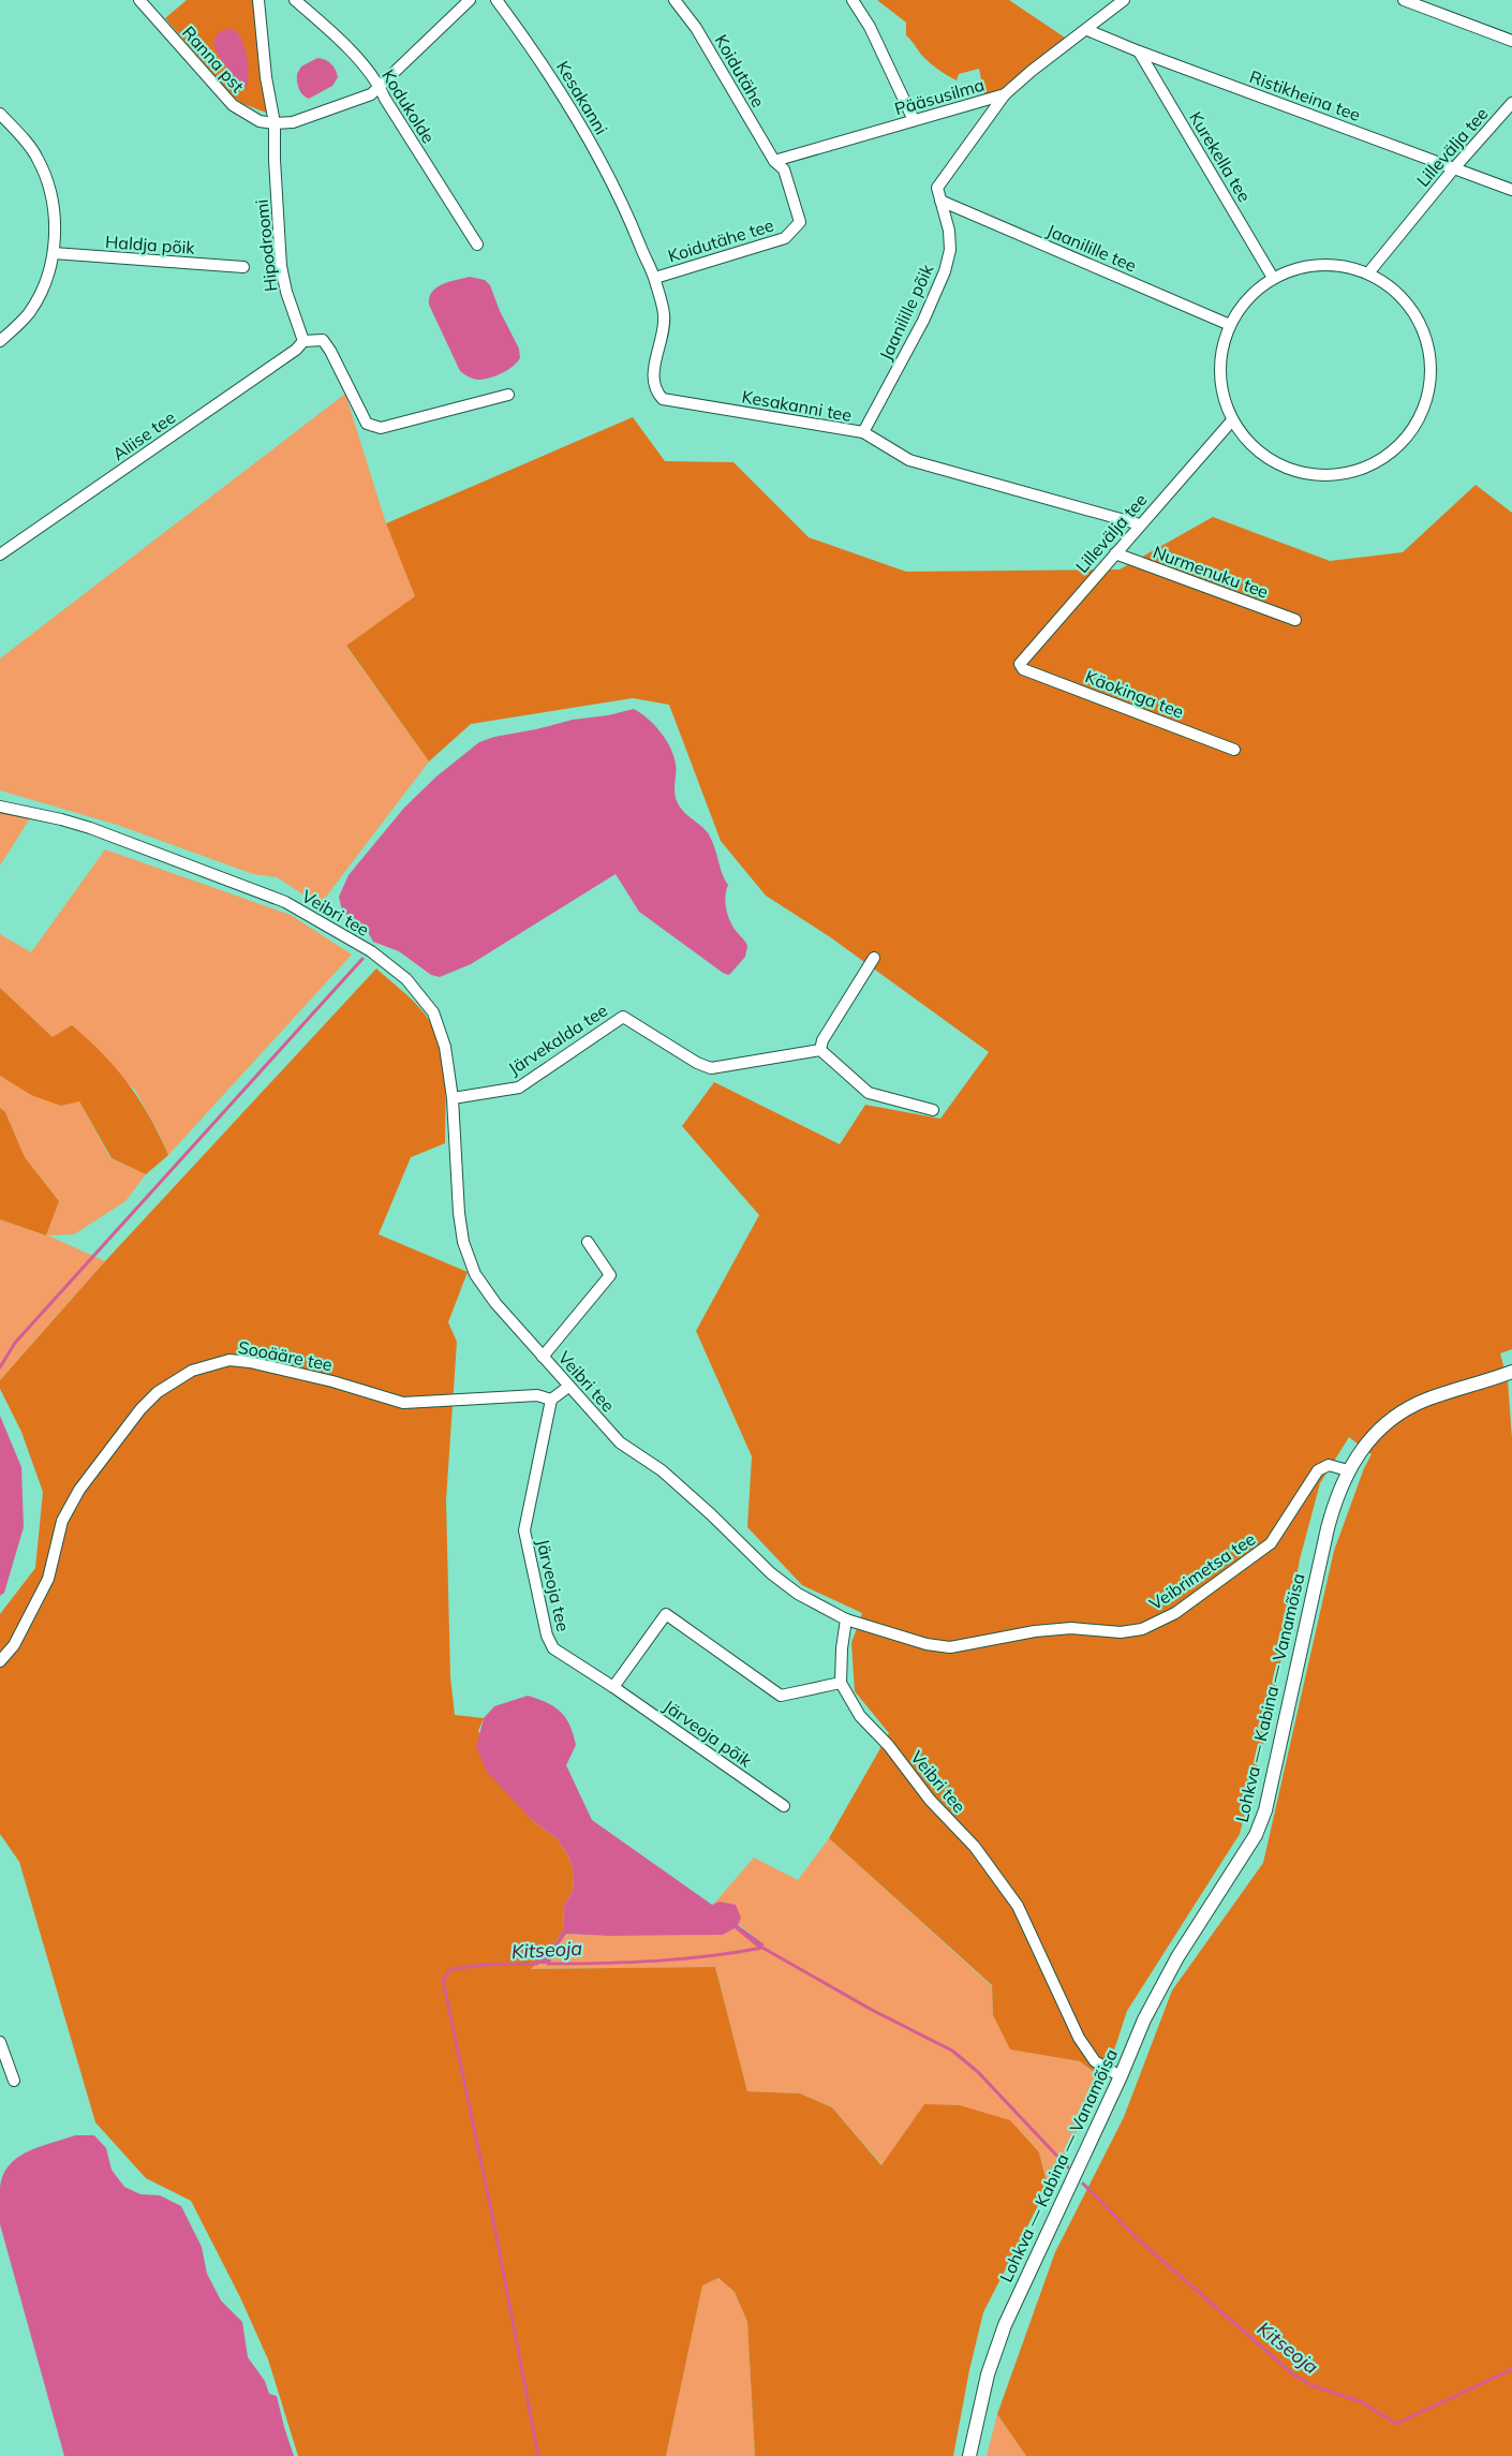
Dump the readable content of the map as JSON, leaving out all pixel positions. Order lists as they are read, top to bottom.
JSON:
{
  "streets": {
    "street": [
      "Ranna pst",
      "Koidutähe",
      "Ristikheina tee",
      "Pääsusilma",
      "Kesakanni",
      "Kodukolde",
      "Lillevälja tee",
      "Kurekella tee",
      "Koidutähe tee",
      "Haldja põik",
      "Hipodroomi",
      "Jaanilille tee",
      "Jaanilille põik",
      "Kesakanni tee",
      "Aliise tee",
      "Nurmenuku tee",
      "Käokinga tee",
      "Veibri tee",
      "Järvekalda tee",
      "Sooääre tee",
      "Veibrimetsa tee",
      "Järveoja tee",
      "Lohkva — Kabina — Vanamõisa",
      "Järveoja põik"
    ]
  },
  "crossings": [
    ["Ranna pst", "Hipodroomi"],
    ["Koidutähe", "Pääsusilma"],
    ["Koidutähe", "Koidutähe tee"],
    ["Ristikheina tee", "Pääsusilma"],
    ["Ristikheina tee", "Lillevälja tee"],
    ["Ristikheina tee", "Kurekella tee"],
    ["Pääsusilma", "Koidutähe tee"],
    ["Kesakanni", "Kesakanni tee"],
    ["Lillevälja tee", "Kurekella tee"],
    ["Lillevälja tee", "Jaanilille tee"],
    ["Lillevälja tee", "Kesakanni tee"],
    ["Lillevälja tee", "Nurmenuku tee"],
    ["Lillevälja tee", "Käokinga tee"],
    ["Kurekella tee", "Jaanilille tee"],
    ["Koidutähe tee", "Kesakanni tee"],
    ["Hipodroomi", "Aliise tee"],
    ["Jaanilille tee", "Jaanilille põik"],
    ["Jaanilille põik", "Kesakanni tee"],
    ["Veibri tee", "Järvekalda tee"],
    ["Veibri tee", "Veibrimetsa tee"],
    ["Veibri tee", "Lohkva — Kabina — Vanamõisa"],
    ["Sooääre tee", "Järveoja tee"],
    ["Veibrimetsa tee", "Lohkva — Kabina — Vanamõisa"],
    ["Järveoja tee", "Järveoja põik"]
  ],
  "water": ["Kitseoja"]
}
